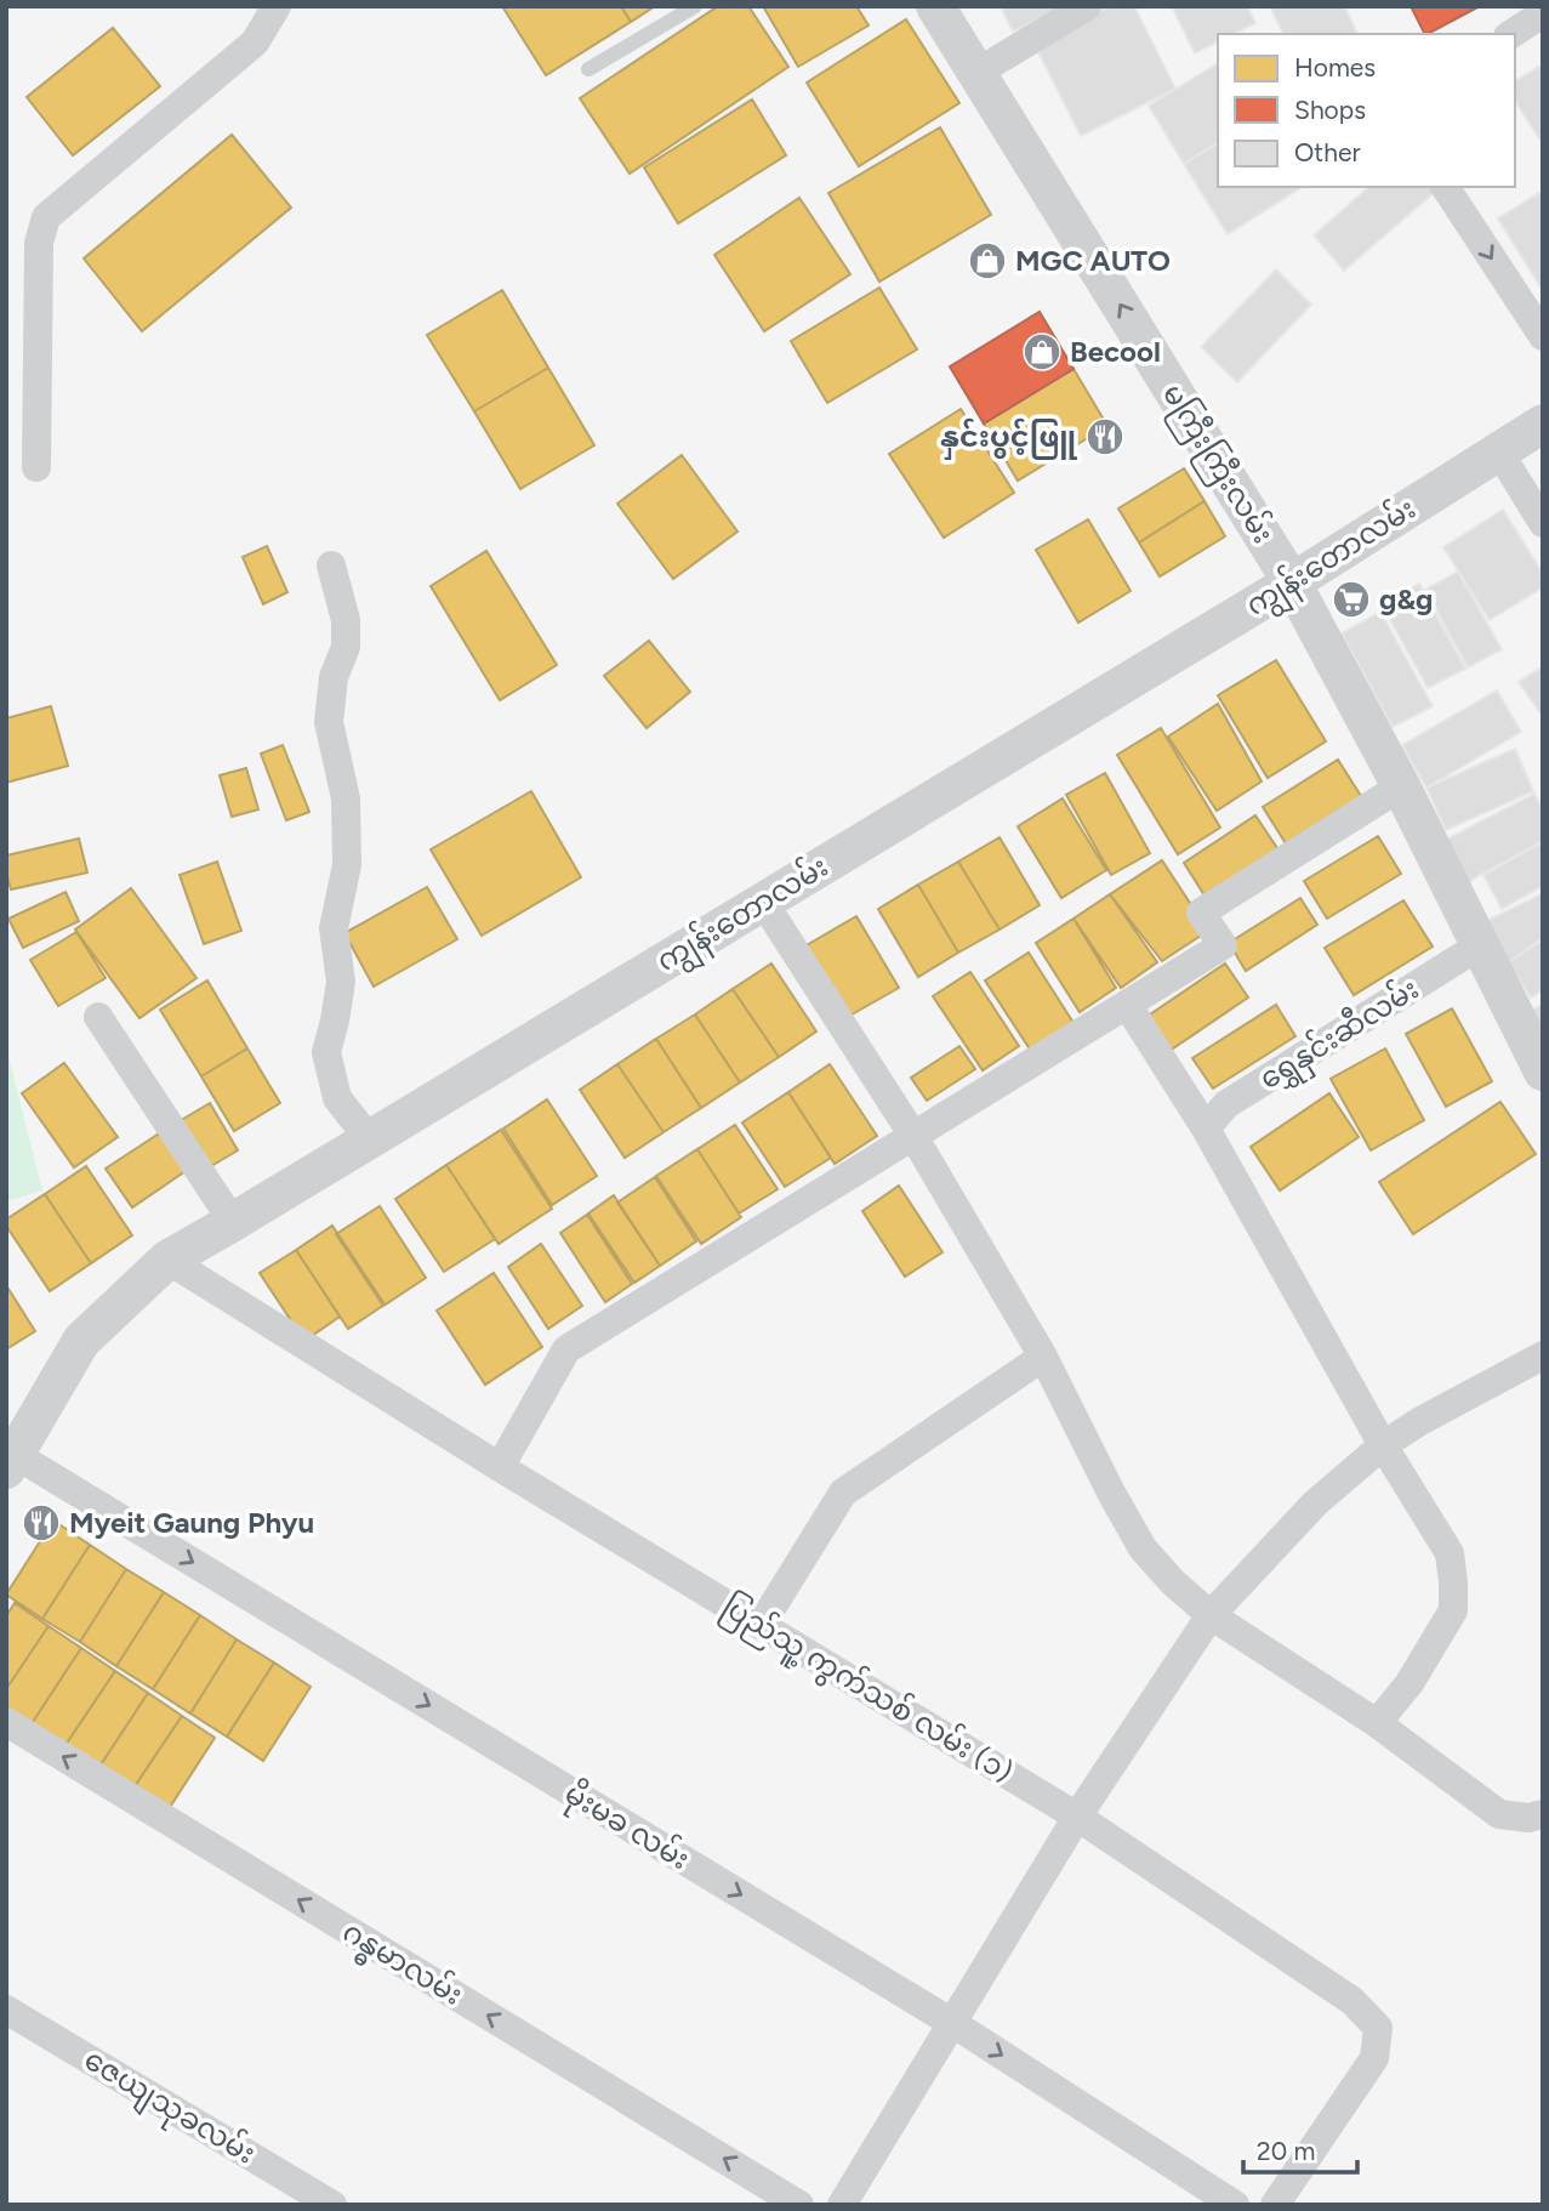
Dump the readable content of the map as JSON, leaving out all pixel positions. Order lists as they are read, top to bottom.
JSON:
{
  "streets": {
    "street": [
      "မကြီးကြီးလမ်း",
      "ကျွန်းတောလမ်း",
      "ရွှေနှင်းဆီလမ်း",
      "ပြည်သူ့ ကွက်သစ် လမ်း (၁)",
      "မိုးမခ လမ်း",
      "ဂန္ဓမာလမ်း",
      "ဇေယျသုခလမ်း"
    ]
  },
  "crossings": [
    ["မကြီးကြီးလမ်း", "ကျွန်းတောလမ်း"],
    ["မကြီးကြီးလမ်း", "ရွှေနှင်းဆီလမ်း"],
    ["ကျွန်းတောလမ်း", "ပြည်သူ့ ကွက်သစ် လမ်း (၁)"],
    ["ကျွန်းတောလမ်း", "မိုးမခ လမ်း"]
  ],
  "one_way": ["မိုးမခ လမ်း", "ဂန္ဓမာလမ်း"],
  "places": {
    "shop": ["MGC AUTO", "Becool"],
    "restaurant": ["နှင်းပွင့်ဖြူ", "Myeit Gaung Phyu"],
    "supermarket": ["g&g"]
  },
  "legend": ["Homes", "Shops", "Other"],
  "scale_bar": "20 m"
}
